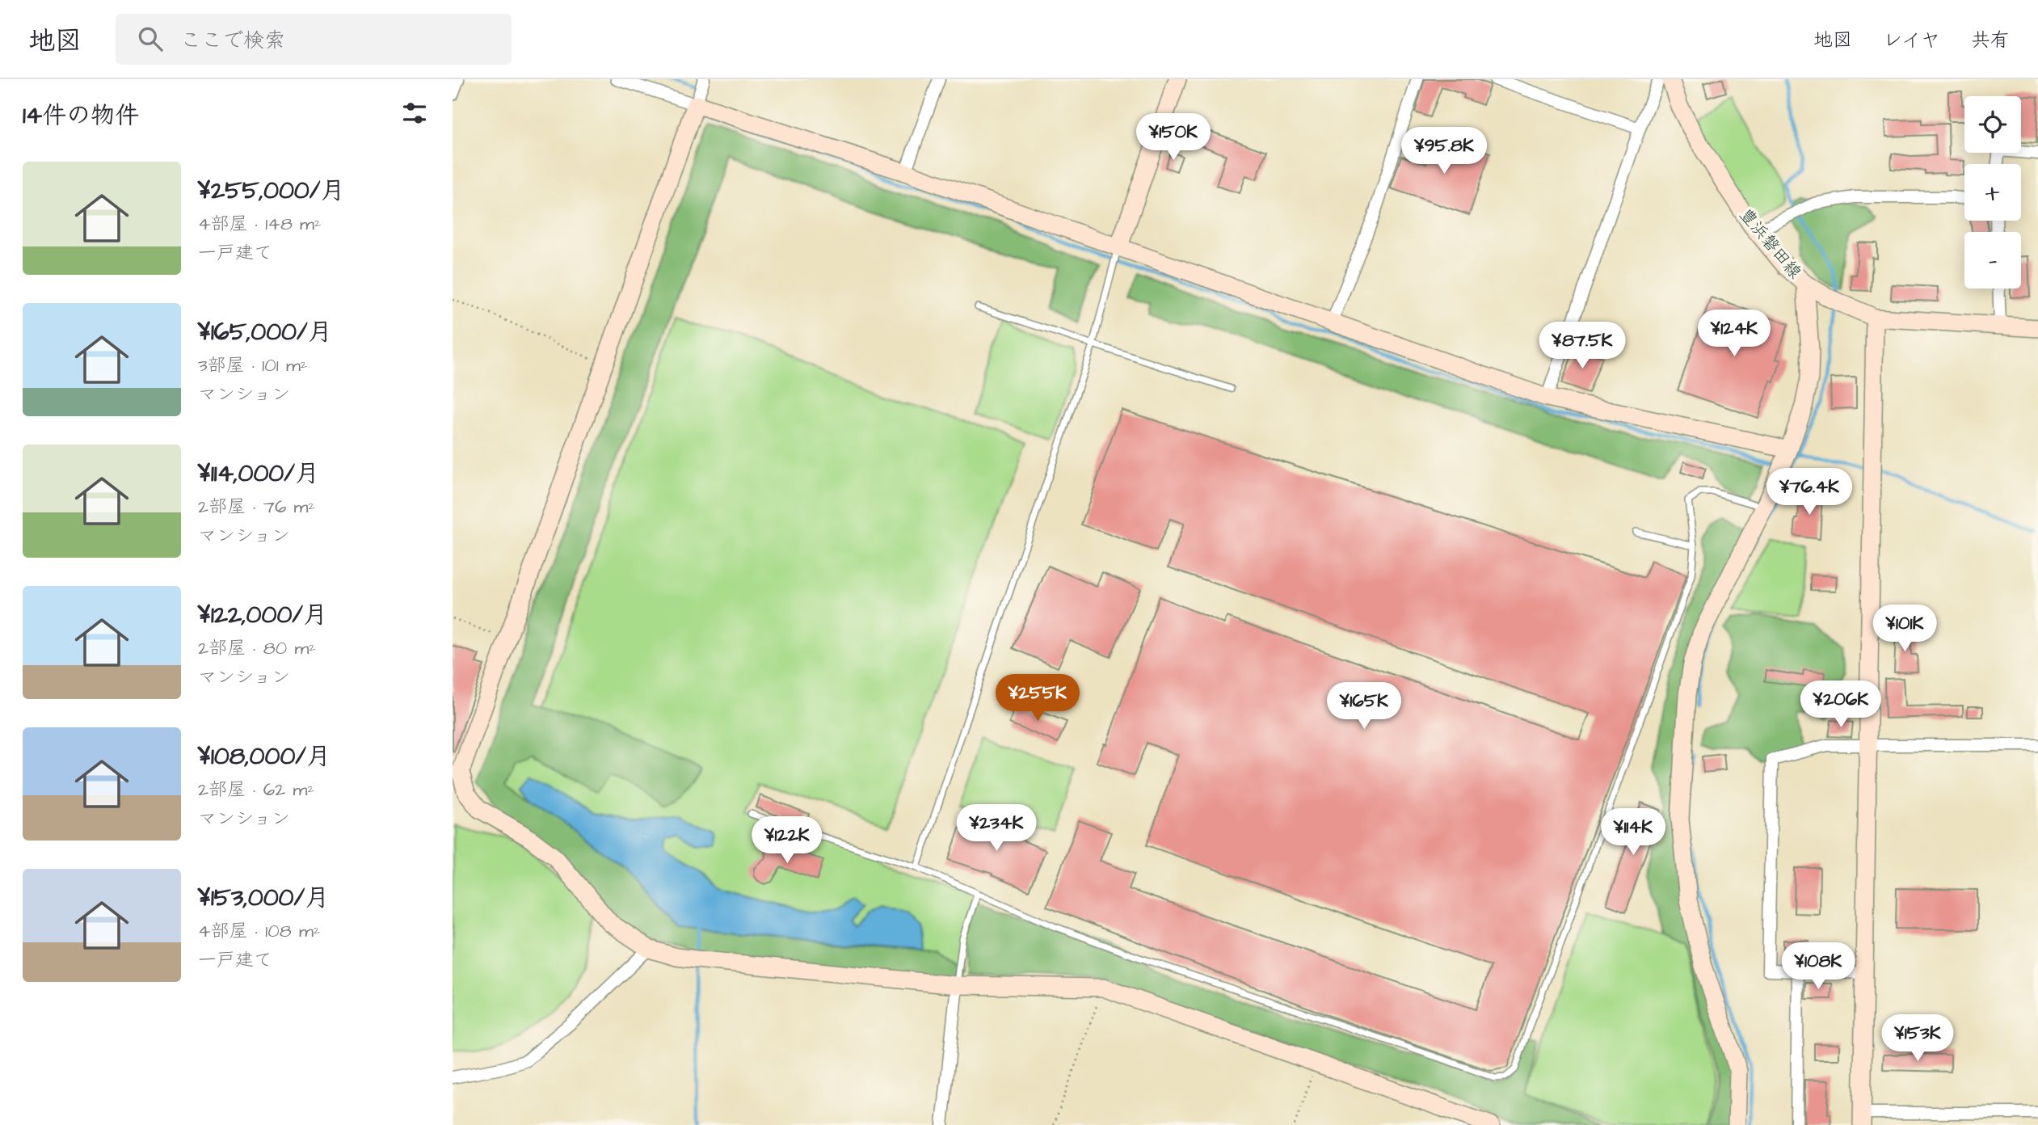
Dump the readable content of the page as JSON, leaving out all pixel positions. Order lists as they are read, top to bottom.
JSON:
{
  "streets": {
    "street": ["豊浜磐田線"]
  },
  "page": {
    "header": "地図",
    "search": "ここで検索",
    "nav": ["地図", "レイヤ", "共有"],
    "heading": "14件の物件",
    "map_buttons": ["+", "−"],
    "price": [
      "¥150K",
      "¥95.8K",
      "¥124K",
      "¥87.5K",
      "¥76.4K",
      "¥101K",
      "¥255K",
      "¥206K",
      "¥165K",
      "¥234K",
      "¥114K",
      "¥122K",
      "¥108K",
      "¥153K"
    ],
    "list": [
      {
        "name": "¥255,000/月",
        "note": "4部屋 · 148 m² · 一戸建て"
      },
      {
        "name": "¥165,000/月",
        "note": "3部屋 · 101 m² · マンション"
      },
      {
        "name": "¥114,000/月",
        "note": "2部屋 · 76 m² · マンション"
      },
      {
        "name": "¥122,000/月",
        "note": "2部屋 · 80 m² · マンション"
      },
      {
        "name": "¥108,000/月",
        "note": "2部屋 · 62 m² · マンション"
      },
      {
        "name": "¥153,000/月",
        "note": "4部屋 · 108 m² · 一戸建て"
      }
    ]
  }
}
